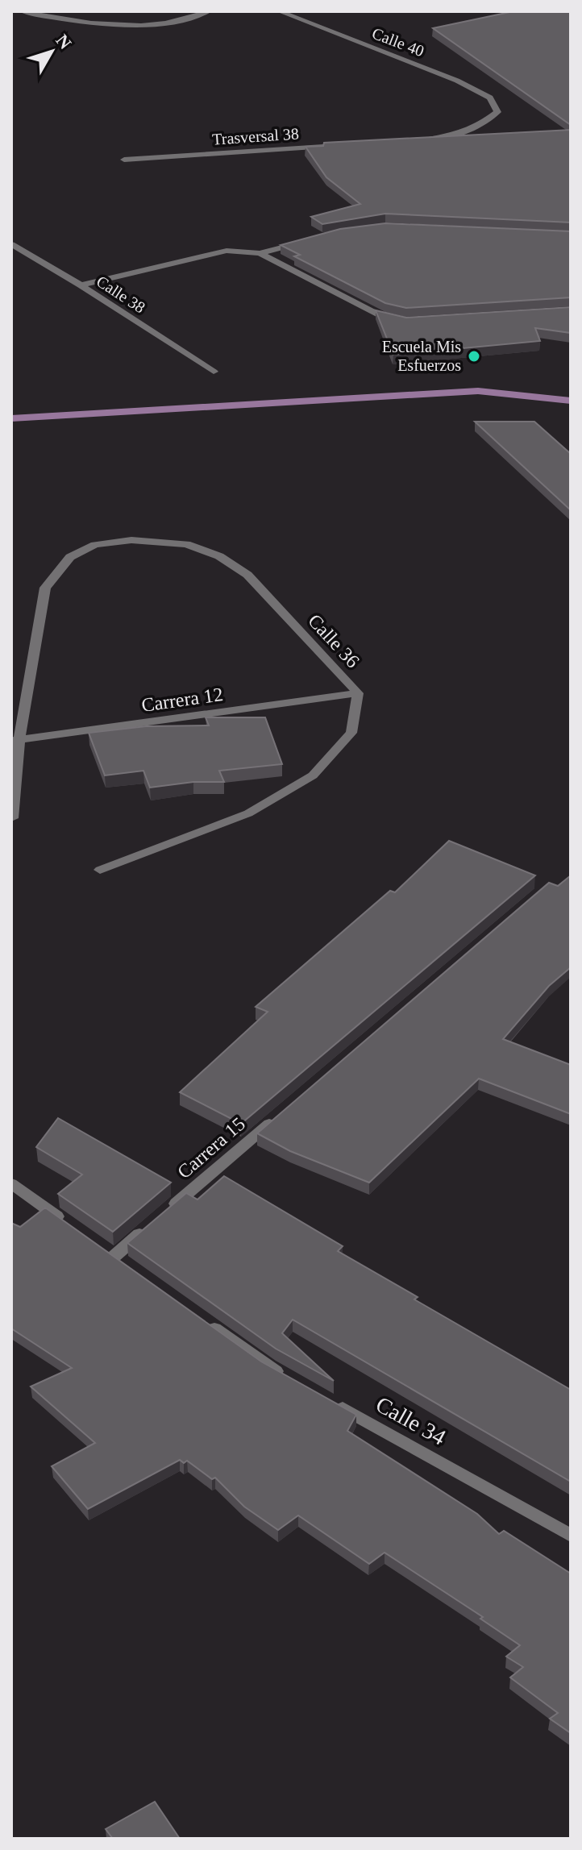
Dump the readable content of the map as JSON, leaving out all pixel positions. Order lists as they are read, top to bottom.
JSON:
{
  "streets": {
    "street": [
      "Calle 40",
      "Trasversal 38",
      "Calle 38",
      "Calle 36",
      "Carrera 12",
      "Carrera 15",
      "Calle 34"
    ]
  },
  "crossings": [
    ["Calle 36", "Carrera 12"]
  ],
  "places": ["Escuela Mis Esfuerzos"],
  "north": "top right"
}
